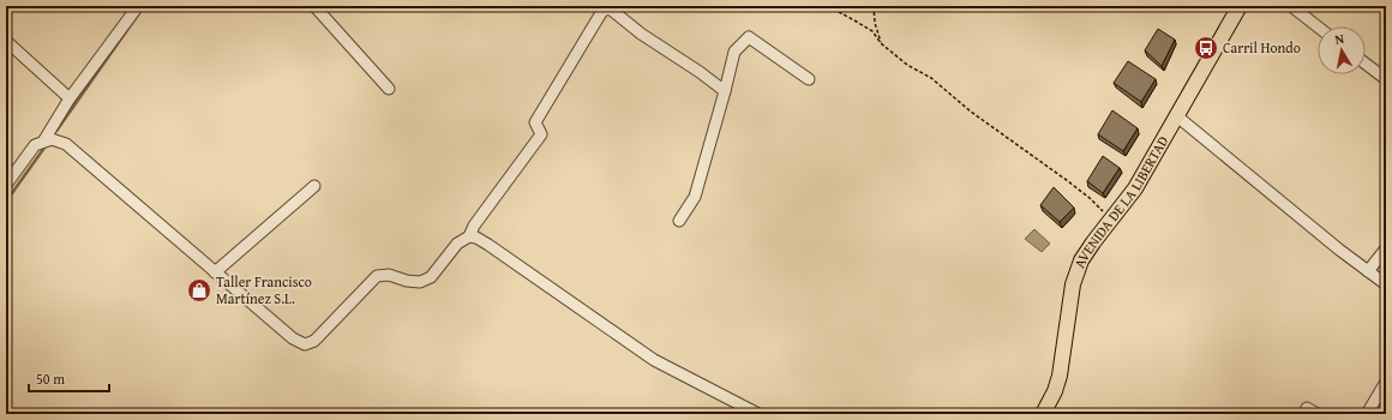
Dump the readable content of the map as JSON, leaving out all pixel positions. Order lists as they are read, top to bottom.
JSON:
{
  "streets": {
    "main road": ["AVENIDA DE LA LIBERTAD"]
  },
  "places": {
    "bus stop": ["Carril Hondo"],
    "shop": ["Taller Francisco Martínez S.L."]
  },
  "scale_bar": "50 m",
  "north": "top"
}
